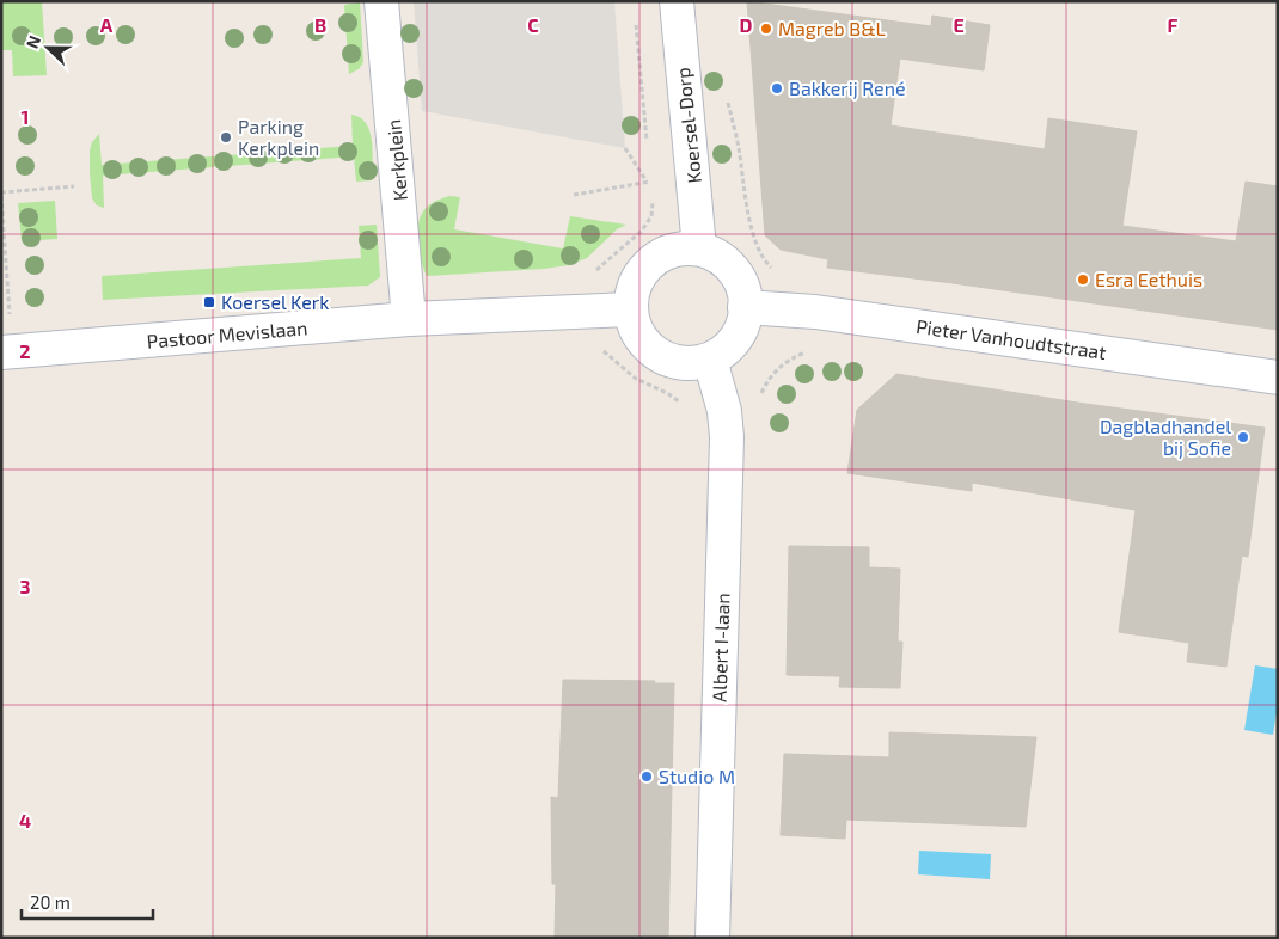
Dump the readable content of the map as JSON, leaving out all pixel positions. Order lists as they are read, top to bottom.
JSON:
{
  "streets": {
    "street": [
      "Koersel-Dorp",
      "Kerkplein",
      "Pastoor Mevislaan",
      "Pieter Vanhoudtstraat",
      "Albert I-laan"
    ]
  },
  "crossings": [
    ["Koersel-Dorp", "Pastoor Mevislaan"],
    ["Koersel-Dorp", "Pieter Vanhoudtstraat"],
    ["Koersel-Dorp", "Albert I-laan"],
    ["Kerkplein", "Pastoor Mevislaan"],
    ["Pastoor Mevislaan", "Pieter Vanhoudtstraat"],
    ["Pastoor Mevislaan", "Albert I-laan"],
    ["Pieter Vanhoudtstraat", "Albert I-laan"]
  ],
  "places": {
    "other": [
      "Magreb B&L",
      "Bakkerij René",
      "Parking Kerkplein",
      "Esra Eethuis",
      "Dagbladhandel bij Sofie",
      "Studio M"
    ],
    "transit": ["Koersel Kerk"]
  },
  "scale_bar": "20 m",
  "north": "left",
  "grid": {
    "columns": [
      "A",
      "B",
      "C",
      "D",
      "E",
      "F"
    ],
    "rows": [
      "1",
      "2",
      "3",
      "4"
    ]
  }
}
